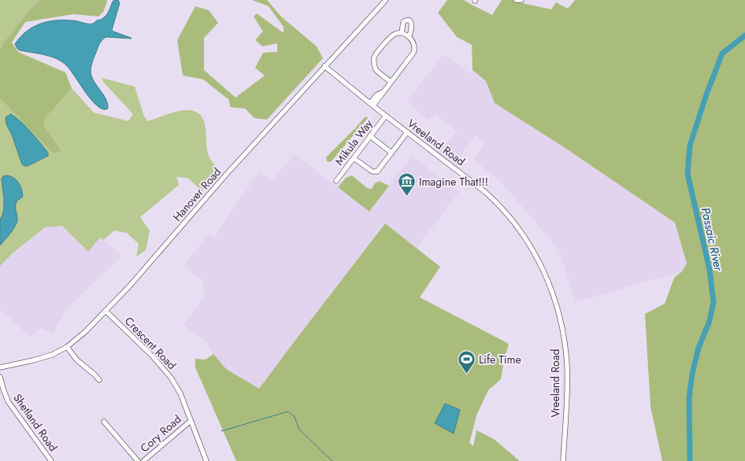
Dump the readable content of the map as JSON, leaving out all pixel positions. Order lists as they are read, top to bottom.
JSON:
{
  "streets": {
    "street": [
      "Mikula Way",
      "Vreeland Road",
      "Hanover Road",
      "Crescent Road",
      "Shetland Road",
      "Cory Road"
    ]
  },
  "crossings": [
    ["Mikula Way", "Vreeland Road"],
    ["Vreeland Road", "Hanover Road"],
    ["Hanover Road", "Crescent Road"],
    ["Crescent Road", "Cory Road"]
  ],
  "water": ["Passaic River"],
  "places": {
    "museum": ["Imagine That!!!"],
    "sports": ["Life Time"]
  }
}
